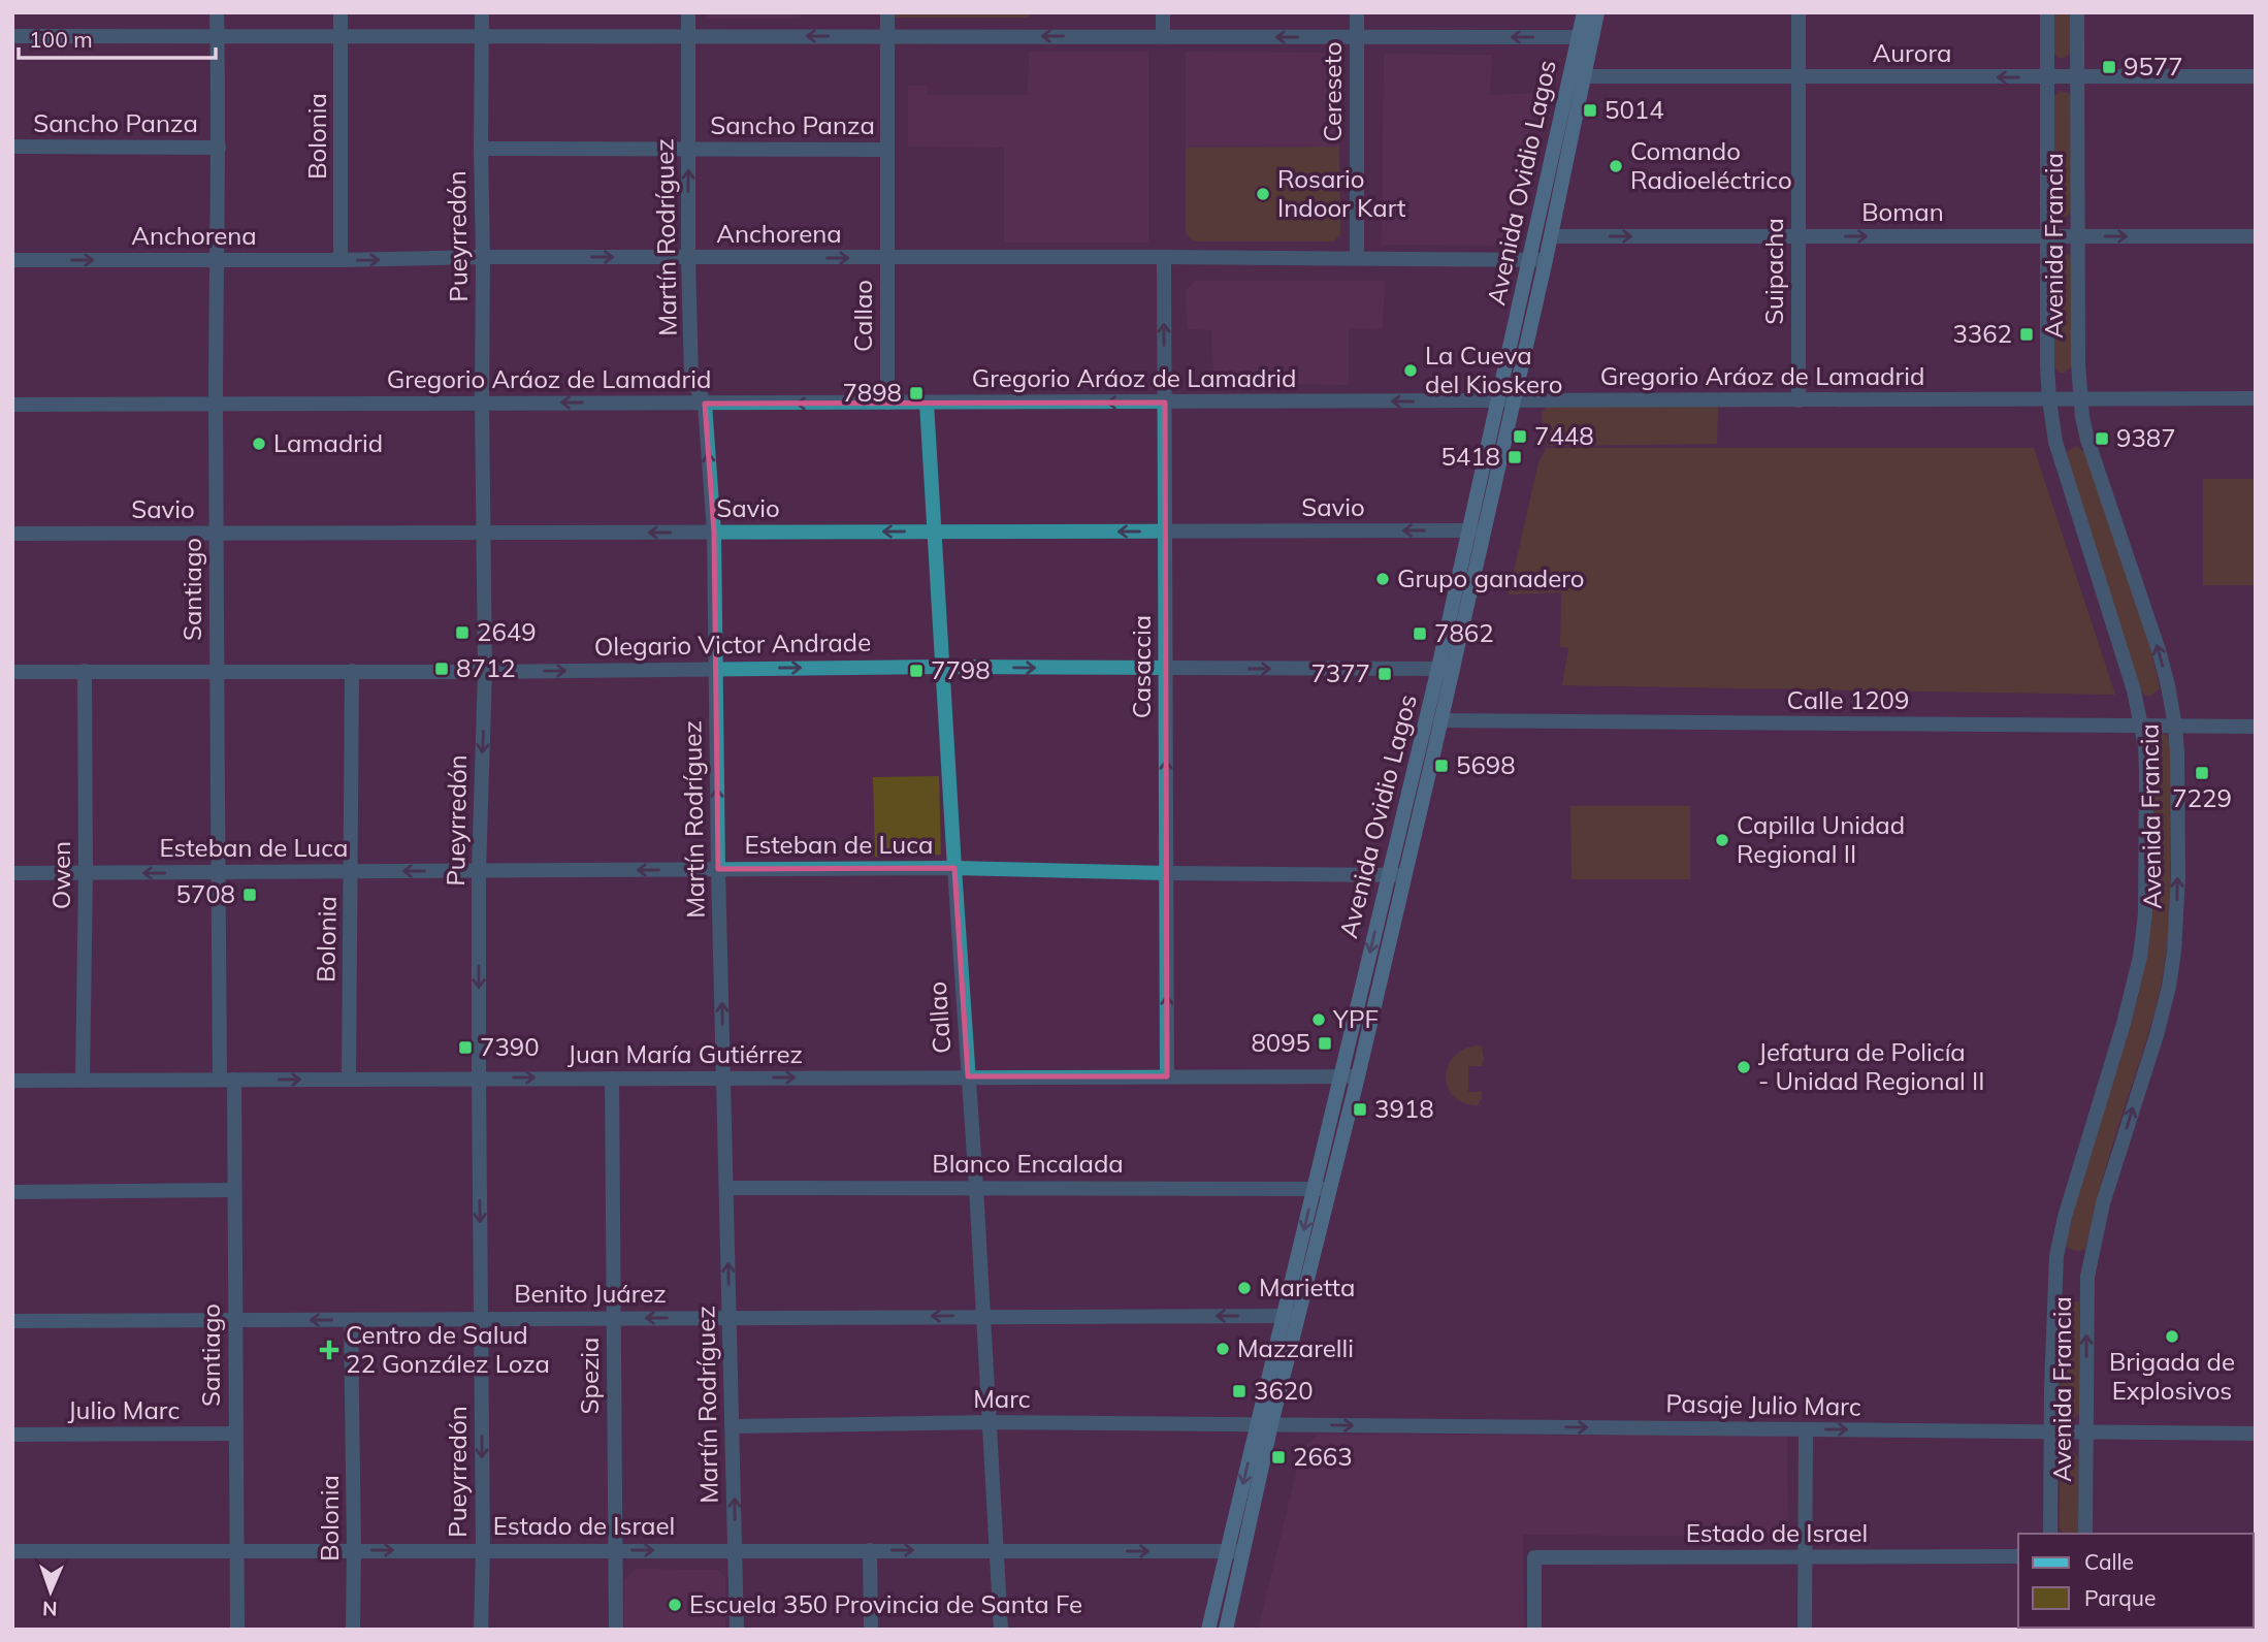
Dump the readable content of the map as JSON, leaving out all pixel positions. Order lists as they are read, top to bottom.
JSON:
{
  "streets": {
    "main road": ["Avenida Ovidio Lagos"],
    "street": [
      "Aurora",
      "Cereseto",
      "Sancho Panza",
      "Bolonia",
      "Boman",
      "Anchorena",
      "Pueyrredón",
      "Martín Rodríguez",
      "Avenida Francia",
      "Suipacha",
      "Callao",
      "Gregorio Aráoz de Lamadrid",
      "Savio",
      "Santiago",
      "Olegario Victor Andrade",
      "Casaccia",
      "Calle 1209",
      "Esteban de Luca",
      "Owen",
      "Juan María Gutiérrez",
      "Blanco Encalada",
      "Benito Juárez",
      "Spezia",
      "Marc",
      "Pasaje Julio Marc",
      "Julio Marc",
      "Estado de Israel"
    ]
  },
  "crossings": [
    ["Aurora", "Avenida Ovidio Lagos"],
    ["Aurora", "Avenida Francia"],
    ["Aurora", "Suipacha"],
    ["Cereseto", "Anchorena"],
    ["Sancho Panza", "Pueyrredón"],
    ["Sancho Panza", "Martín Rodríguez"],
    ["Sancho Panza", "Callao"],
    ["Sancho Panza", "Santiago"],
    ["Bolonia", "Anchorena"],
    ["Bolonia", "Olegario Victor Andrade"],
    ["Bolonia", "Esteban de Luca"],
    ["Bolonia", "Juan María Gutiérrez"],
    ["Bolonia", "Benito Juárez"],
    ["Bolonia", "Estado de Israel"],
    ["Avenida Ovidio Lagos", "Boman"],
    ["Avenida Ovidio Lagos", "Anchorena"],
    ["Avenida Ovidio Lagos", "Gregorio Aráoz de Lamadrid"],
    ["Avenida Ovidio Lagos", "Savio"],
    ["Avenida Ovidio Lagos", "Olegario Victor Andrade"],
    ["Avenida Ovidio Lagos", "Calle 1209"],
    ["Avenida Ovidio Lagos", "Esteban de Luca"],
    ["Avenida Ovidio Lagos", "Juan María Gutiérrez"],
    ["Avenida Ovidio Lagos", "Blanco Encalada"],
    ["Avenida Ovidio Lagos", "Benito Juárez"],
    ["Avenida Ovidio Lagos", "Marc"],
    ["Avenida Ovidio Lagos", "Pasaje Julio Marc"],
    ["Avenida Ovidio Lagos", "Estado de Israel"],
    ["Boman", "Avenida Francia"],
    ["Boman", "Suipacha"],
    ["Anchorena", "Pueyrredón"],
    ["Anchorena", "Martín Rodríguez"],
    ["Anchorena", "Callao"],
    ["Anchorena", "Santiago"],
    ["Anchorena", "Casaccia"],
    ["Pueyrredón", "Gregorio Aráoz de Lamadrid"],
    ["Pueyrredón", "Savio"],
    ["Pueyrredón", "Olegario Victor Andrade"],
    ["Pueyrredón", "Esteban de Luca"],
    ["Pueyrredón", "Juan María Gutiérrez"],
    ["Pueyrredón", "Benito Juárez"],
    ["Pueyrredón", "Estado de Israel"],
    ["Martín Rodríguez", "Gregorio Aráoz de Lamadrid"],
    ["Martín Rodríguez", "Savio"],
    ["Martín Rodríguez", "Olegario Victor Andrade"],
    ["Martín Rodríguez", "Esteban de Luca"],
    ["Martín Rodríguez", "Juan María Gutiérrez"],
    ["Martín Rodríguez", "Blanco Encalada"],
    ["Martín Rodríguez", "Benito Juárez"],
    ["Martín Rodríguez", "Marc"],
    ["Martín Rodríguez", "Estado de Israel"],
    ["Avenida Francia", "Gregorio Aráoz de Lamadrid"],
    ["Avenida Francia", "Calle 1209"],
    ["Avenida Francia", "Pasaje Julio Marc"],
    ["Suipacha", "Gregorio Aráoz de Lamadrid"],
    ["Callao", "Gregorio Aráoz de Lamadrid"],
    ["Callao", "Savio"],
    ["Callao", "Olegario Victor Andrade"],
    ["Callao", "Esteban de Luca"],
    ["Callao", "Juan María Gutiérrez"],
    ["Callao", "Blanco Encalada"],
    ["Callao", "Benito Juárez"],
    ["Callao", "Marc"],
    ["Callao", "Estado de Israel"],
    ["Gregorio Aráoz de Lamadrid", "Santiago"],
    ["Gregorio Aráoz de Lamadrid", "Casaccia"],
    ["Savio", "Santiago"],
    ["Savio", "Casaccia"],
    ["Santiago", "Olegario Victor Andrade"],
    ["Santiago", "Esteban de Luca"],
    ["Santiago", "Juan María Gutiérrez"],
    ["Santiago", "Benito Juárez"],
    ["Santiago", "Julio Marc"],
    ["Santiago", "Estado de Israel"],
    ["Olegario Victor Andrade", "Casaccia"],
    ["Olegario Victor Andrade", "Owen"],
    ["Casaccia", "Esteban de Luca"],
    ["Casaccia", "Juan María Gutiérrez"],
    ["Esteban de Luca", "Owen"],
    ["Owen", "Juan María Gutiérrez"],
    ["Juan María Gutiérrez", "Spezia"],
    ["Benito Juárez", "Spezia"],
    ["Spezia", "Estado de Israel"],
    ["Marc", "Pasaje Julio Marc"]
  ],
  "one_way": [
    "Aurora",
    "Boman",
    "Anchorena",
    "Pueyrredón",
    "Martín Rodríguez",
    "Gregorio Aráoz de Lamadrid",
    "Savio",
    "Olegario Victor Andrade",
    "Casaccia",
    "Esteban de Luca",
    "Juan María Gutiérrez",
    "Benito Juárez",
    "Pasaje Julio Marc"
  ],
  "places": {
    "transit": [
      "9577",
      "5014",
      "3362",
      "7898",
      "7448",
      "9387",
      "5418",
      "2649",
      "7862",
      "8712",
      "7798",
      "7377",
      "5698",
      "7229",
      "5708",
      "8095",
      "7390",
      "3918",
      "3620",
      "2663"
    ],
    "other": [
      "Comando Radioeléctrico",
      "Rosario Indoor Kart",
      "La Cueva del Kioskero",
      "Lamadrid",
      "Grupo ganadero",
      "Capilla Unidad Regional II",
      "YPF",
      "Jefatura de Policía - Unidad Regional II",
      "Marietta",
      "Brigada de Explosivos",
      "Mazzarelli",
      "Escuela 350 Provincia de Santa Fe"
    ],
    "health": ["Centro de Salud 22 González Loza"]
  },
  "legend": ["Calle", "Parque"],
  "scale_bar": "100 m",
  "north": "bottom"
}
